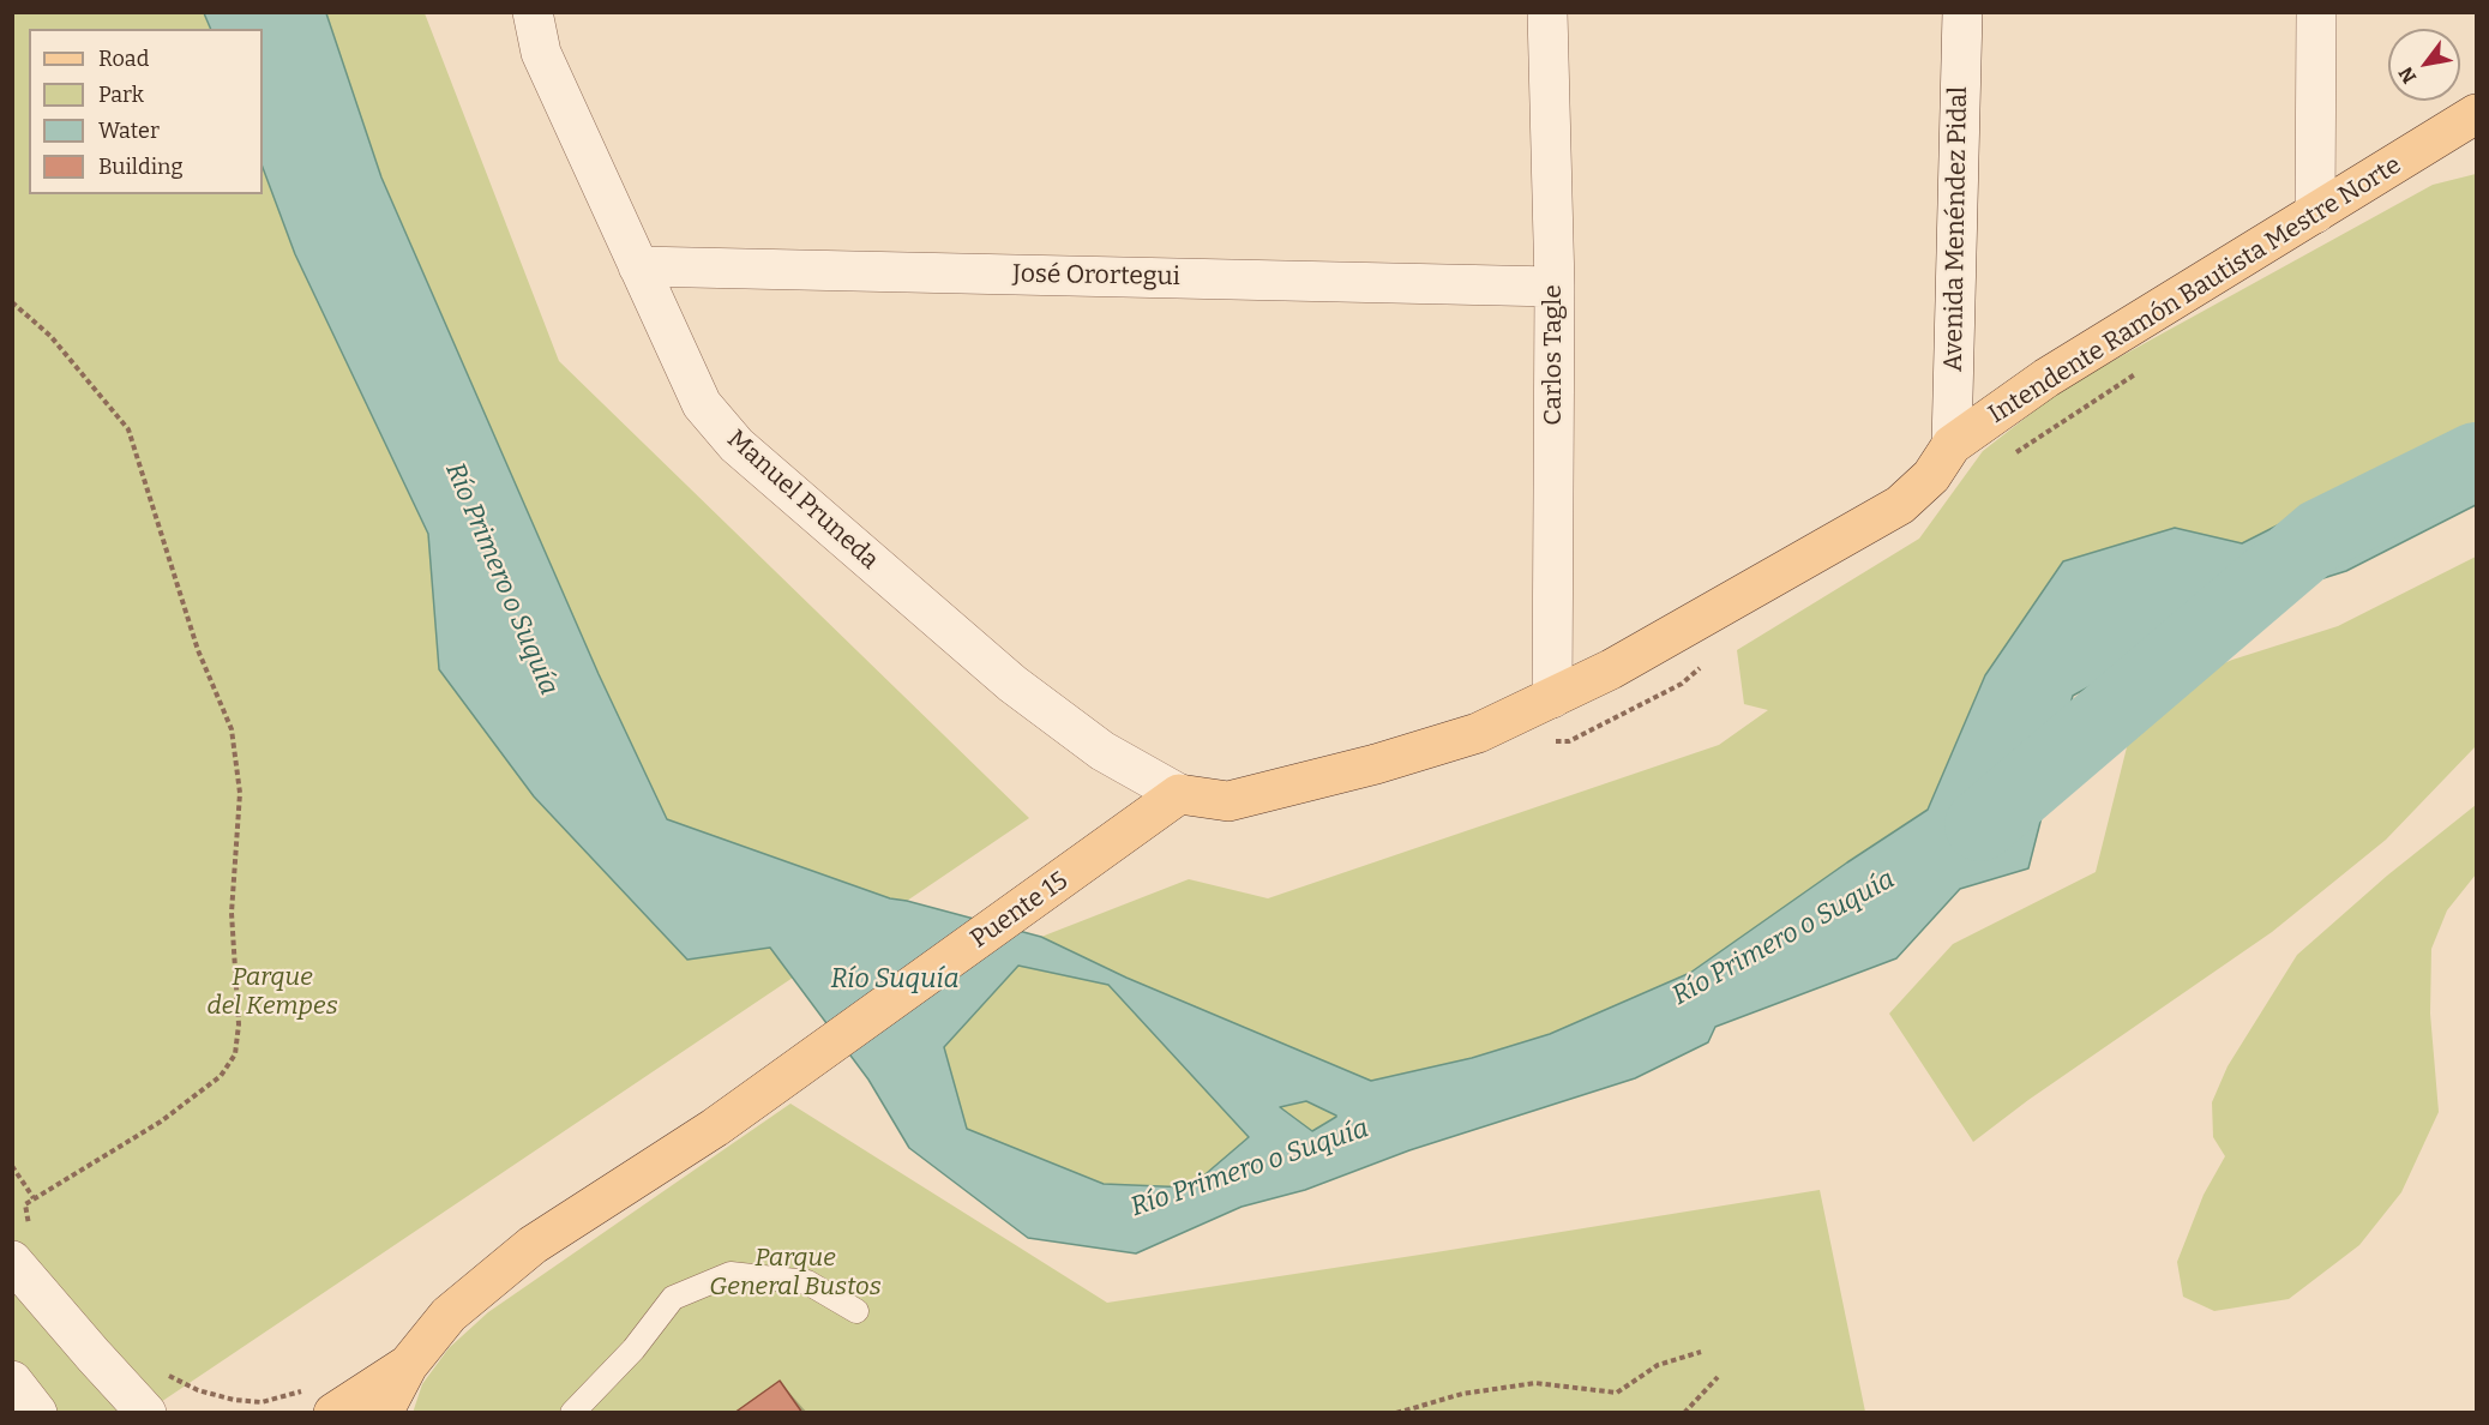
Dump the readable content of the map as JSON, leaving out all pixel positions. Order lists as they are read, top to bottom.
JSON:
{
  "streets": {
    "main road": ["Intendente Ramón Bautista Mestre Norte", "Puente 15"],
    "street": [
      "Avenida Menéndez Pidal",
      "José Orortegui",
      "Carlos Tagle",
      "Manuel Pruneda"
    ]
  },
  "crossings": [
    ["Avenida Menéndez Pidal", "Intendente Ramón Bautista Mestre Norte"],
    ["José Orortegui", "Carlos Tagle"],
    ["José Orortegui", "Manuel Pruneda"],
    ["Intendente Ramón Bautista Mestre Norte", "Carlos Tagle"],
    ["Intendente Ramón Bautista Mestre Norte", "Manuel Pruneda"],
    ["Intendente Ramón Bautista Mestre Norte", "Puente 15"],
    ["Manuel Pruneda", "Puente 15"]
  ],
  "water": ["Río Primero o Suquía", "Río Suquía"],
  "parks": ["Parque del Kempes", "Parque General Bustos"],
  "legend": [
    "Road",
    "Park",
    "Water",
    "Building"
  ],
  "north": "bottom left"
}
